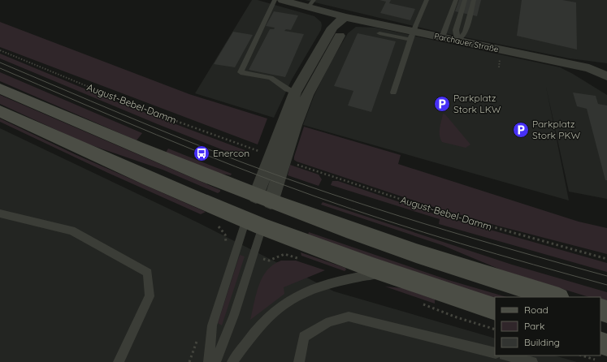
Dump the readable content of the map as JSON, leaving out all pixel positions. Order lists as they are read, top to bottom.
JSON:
{
  "streets": {
    "street": ["Parchauer Straße"],
    "path": ["August-Bebel-Damm"]
  },
  "places": {
    "parking": ["Parkplatz Stork LKW", "Parkplatz Stork PKW"],
    "bus stop": ["Enercon"]
  },
  "legend": ["Road", "Park", "Building"]
}
